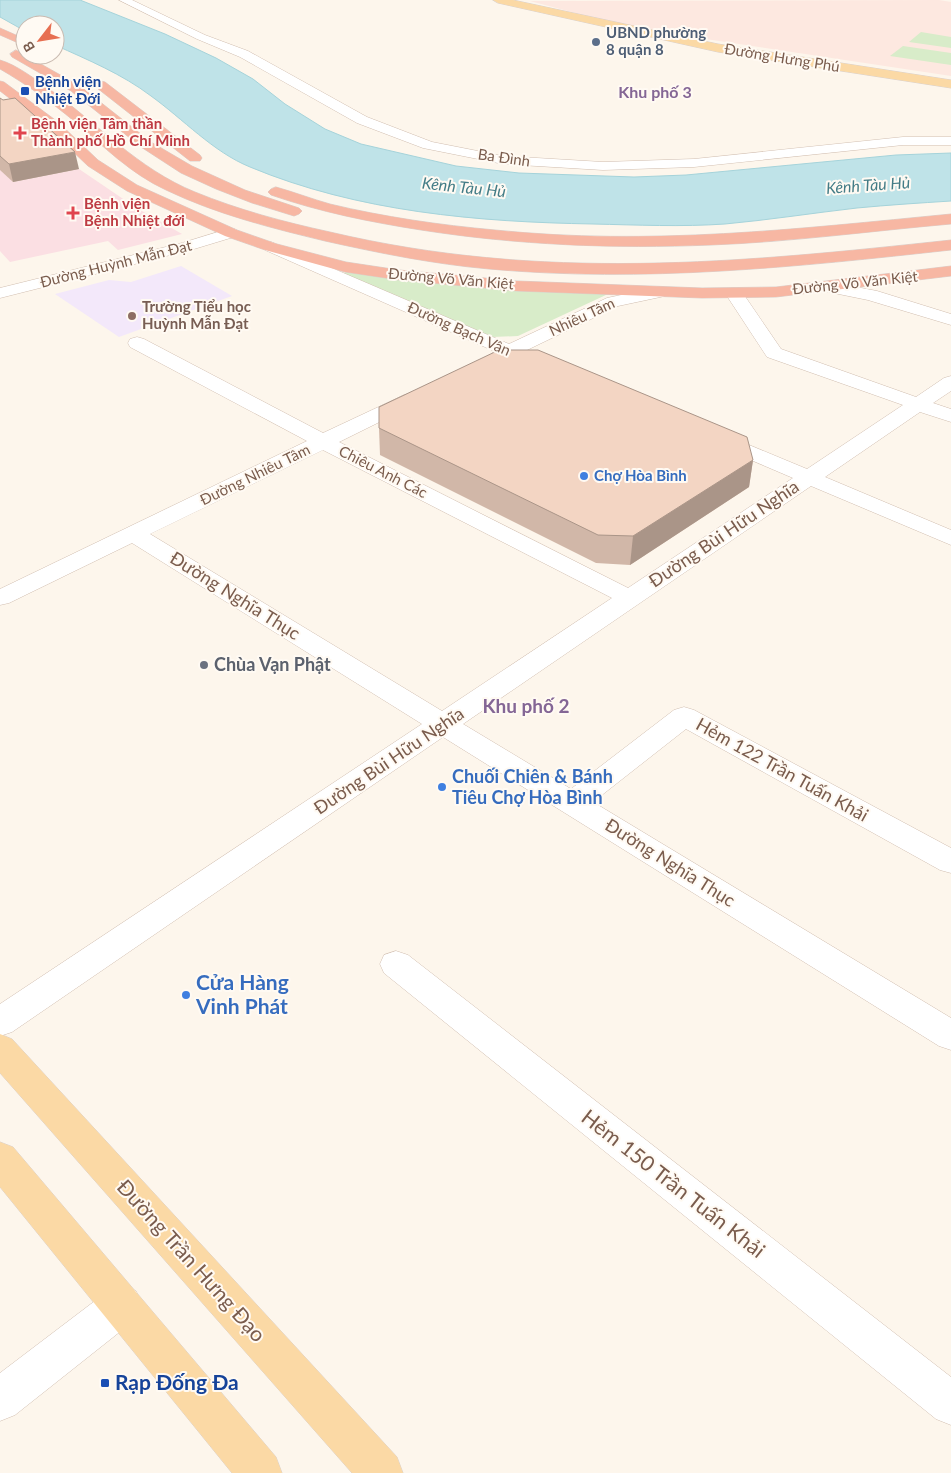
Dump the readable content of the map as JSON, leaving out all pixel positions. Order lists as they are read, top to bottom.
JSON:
{
  "streets": {
    "highway": ["Đường Võ Văn Kiệt"],
    "main road": ["Đường Hưng Phú", "Đường Trần Hưng Đạo"],
    "street": [
      "Ba Đình",
      "Đường Huỳnh Mẫn Đạt",
      "Nhiêu Tâm",
      "Đường Bạch Vân",
      "Chiêu Anh Các",
      "Đường Nhiêu Tâm",
      "Đường Bùi Hữu Nghĩa",
      "Đường Nghĩa Thục",
      "Hẻm 122 Trần Tuấn Khải",
      "Hẻm 150 Trần Tuấn Khải"
    ]
  },
  "crossings": [
    ["Đường Huỳnh Mẫn Đạt", "Đường Võ Văn Kiệt"],
    ["Đường Võ Văn Kiệt", "Nhiêu Tâm"],
    ["Đường Võ Văn Kiệt", "Đường Bạch Vân"],
    ["Nhiêu Tâm", "Đường Bạch Vân"],
    ["Chiêu Anh Các", "Đường Nhiêu Tâm"],
    ["Chiêu Anh Các", "Đường Bùi Hữu Nghĩa"],
    ["Đường Nhiêu Tâm", "Đường Nghĩa Thục"],
    ["Đường Bùi Hữu Nghĩa", "Đường Nghĩa Thục"],
    ["Đường Nghĩa Thục", "Hẻm 122 Trần Tuấn Khải"]
  ],
  "districts": ["Khu phố 3", "Khu phố 2"],
  "water": ["Kênh Tàu Hủ"],
  "places": {
    "other": [
      "UBND phường 8 quận 8",
      "Trường Tiểu học Huỳnh Mẫn Đạt",
      "Chợ Hòa Bình",
      "Chùa Vạn Phật",
      "Chuối Chiên & Bánh Tiêu Chợ Hòa Bình",
      "Cửa Hàng Vinh Phát"
    ],
    "transit": ["Bệnh viện Nhiệt Đới", "Rạp Đống Đa"],
    "health": ["Bệnh viện Tâm thần Thành phố Hồ Chí Minh", "Bệnh viện Bệnh Nhiệt đới"]
  },
  "north": "bottom left"
}
